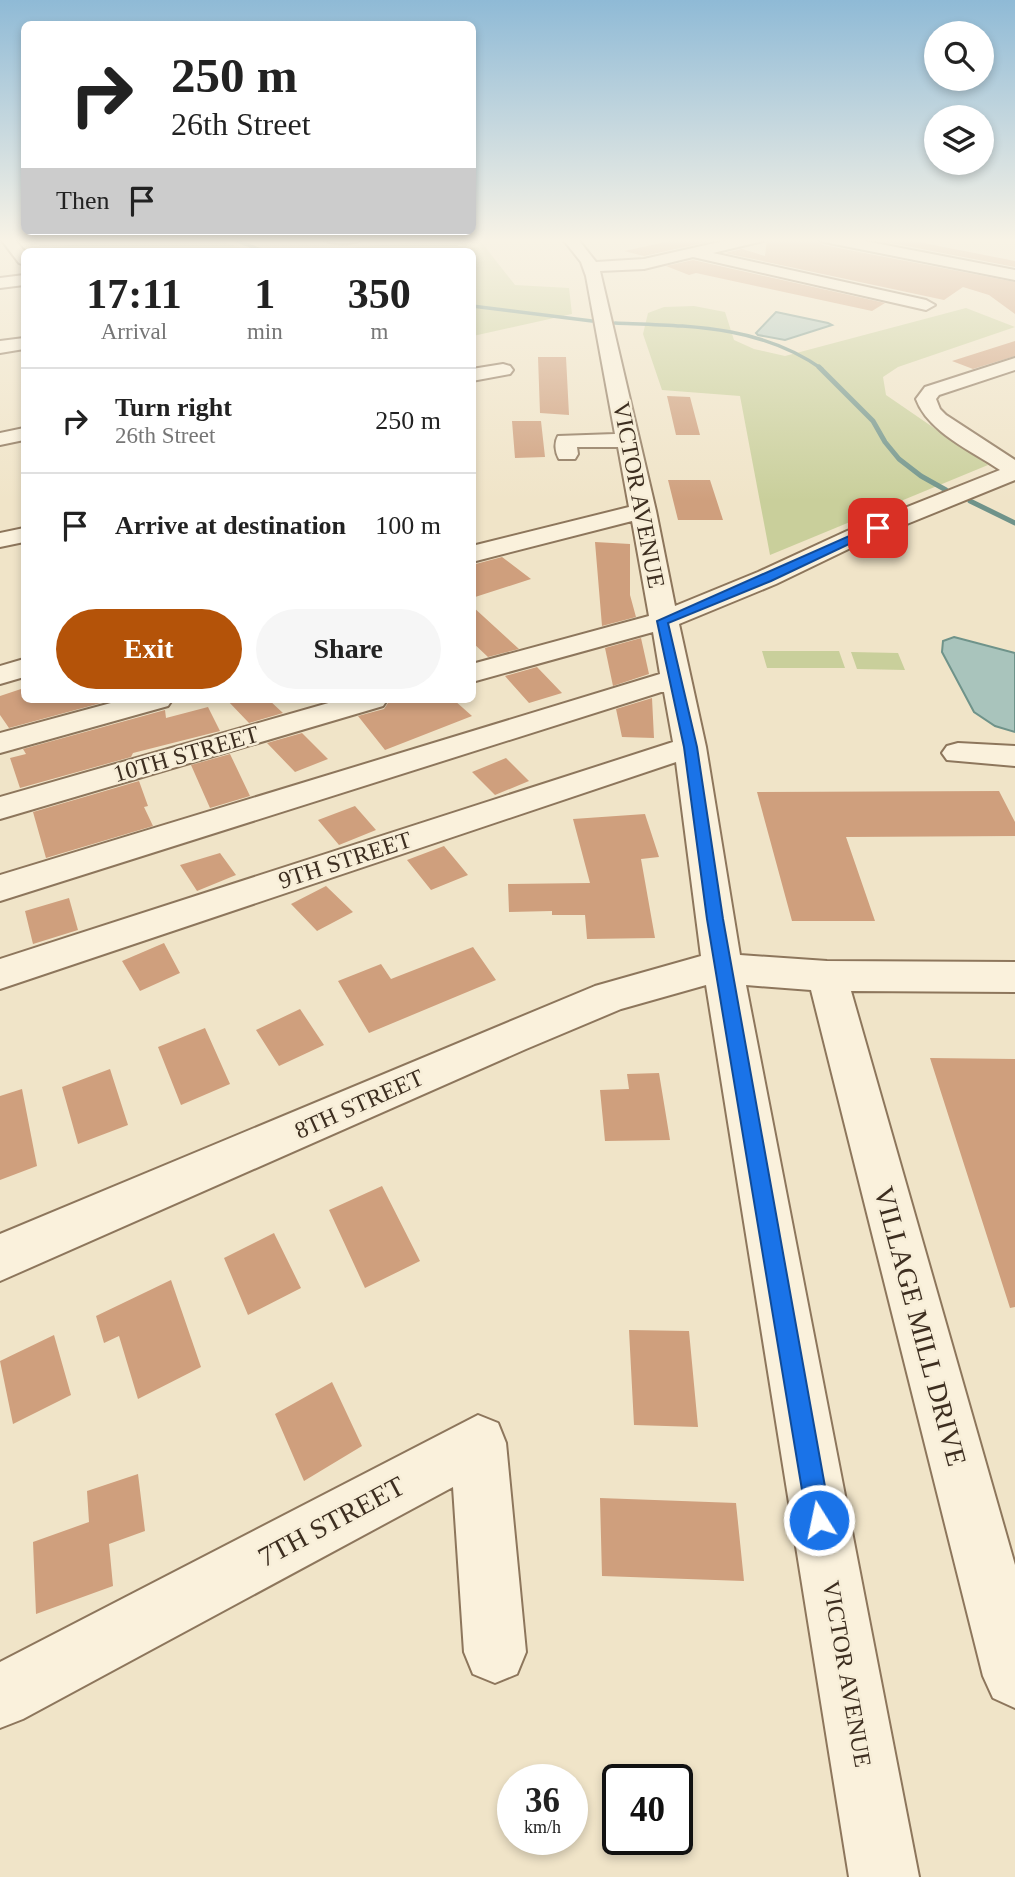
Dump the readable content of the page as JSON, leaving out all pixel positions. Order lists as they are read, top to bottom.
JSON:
{
  "streets": {
    "street": [
      "VICTOR AVENUE",
      "10TH STREET",
      "9TH STREET",
      "8TH STREET",
      "VILLAGE MILL DRIVE",
      "7TH STREET"
    ]
  },
  "crossings": [
    ["VICTOR AVENUE", "9TH STREET"],
    ["VICTOR AVENUE", "8TH STREET"],
    ["8TH STREET", "VILLAGE MILL DRIVE"]
  ],
  "page": {
    "turn": ["250 m", "26th Street"],
    "then": "Then",
    "eta": [
      "17:11",
      "Arrival",
      "1",
      "min",
      "350",
      "m"
    ],
    "list": [
      {
        "name": "Turn right",
        "note": "26th Street",
        "value": "250 m"
      },
      {
        "name": "Arrive at destination",
        "value": "100 m"
      }
    ],
    "buttons": ["Exit", "Share"],
    "speed": "36 km/h",
    "limit": "40"
  }
}
